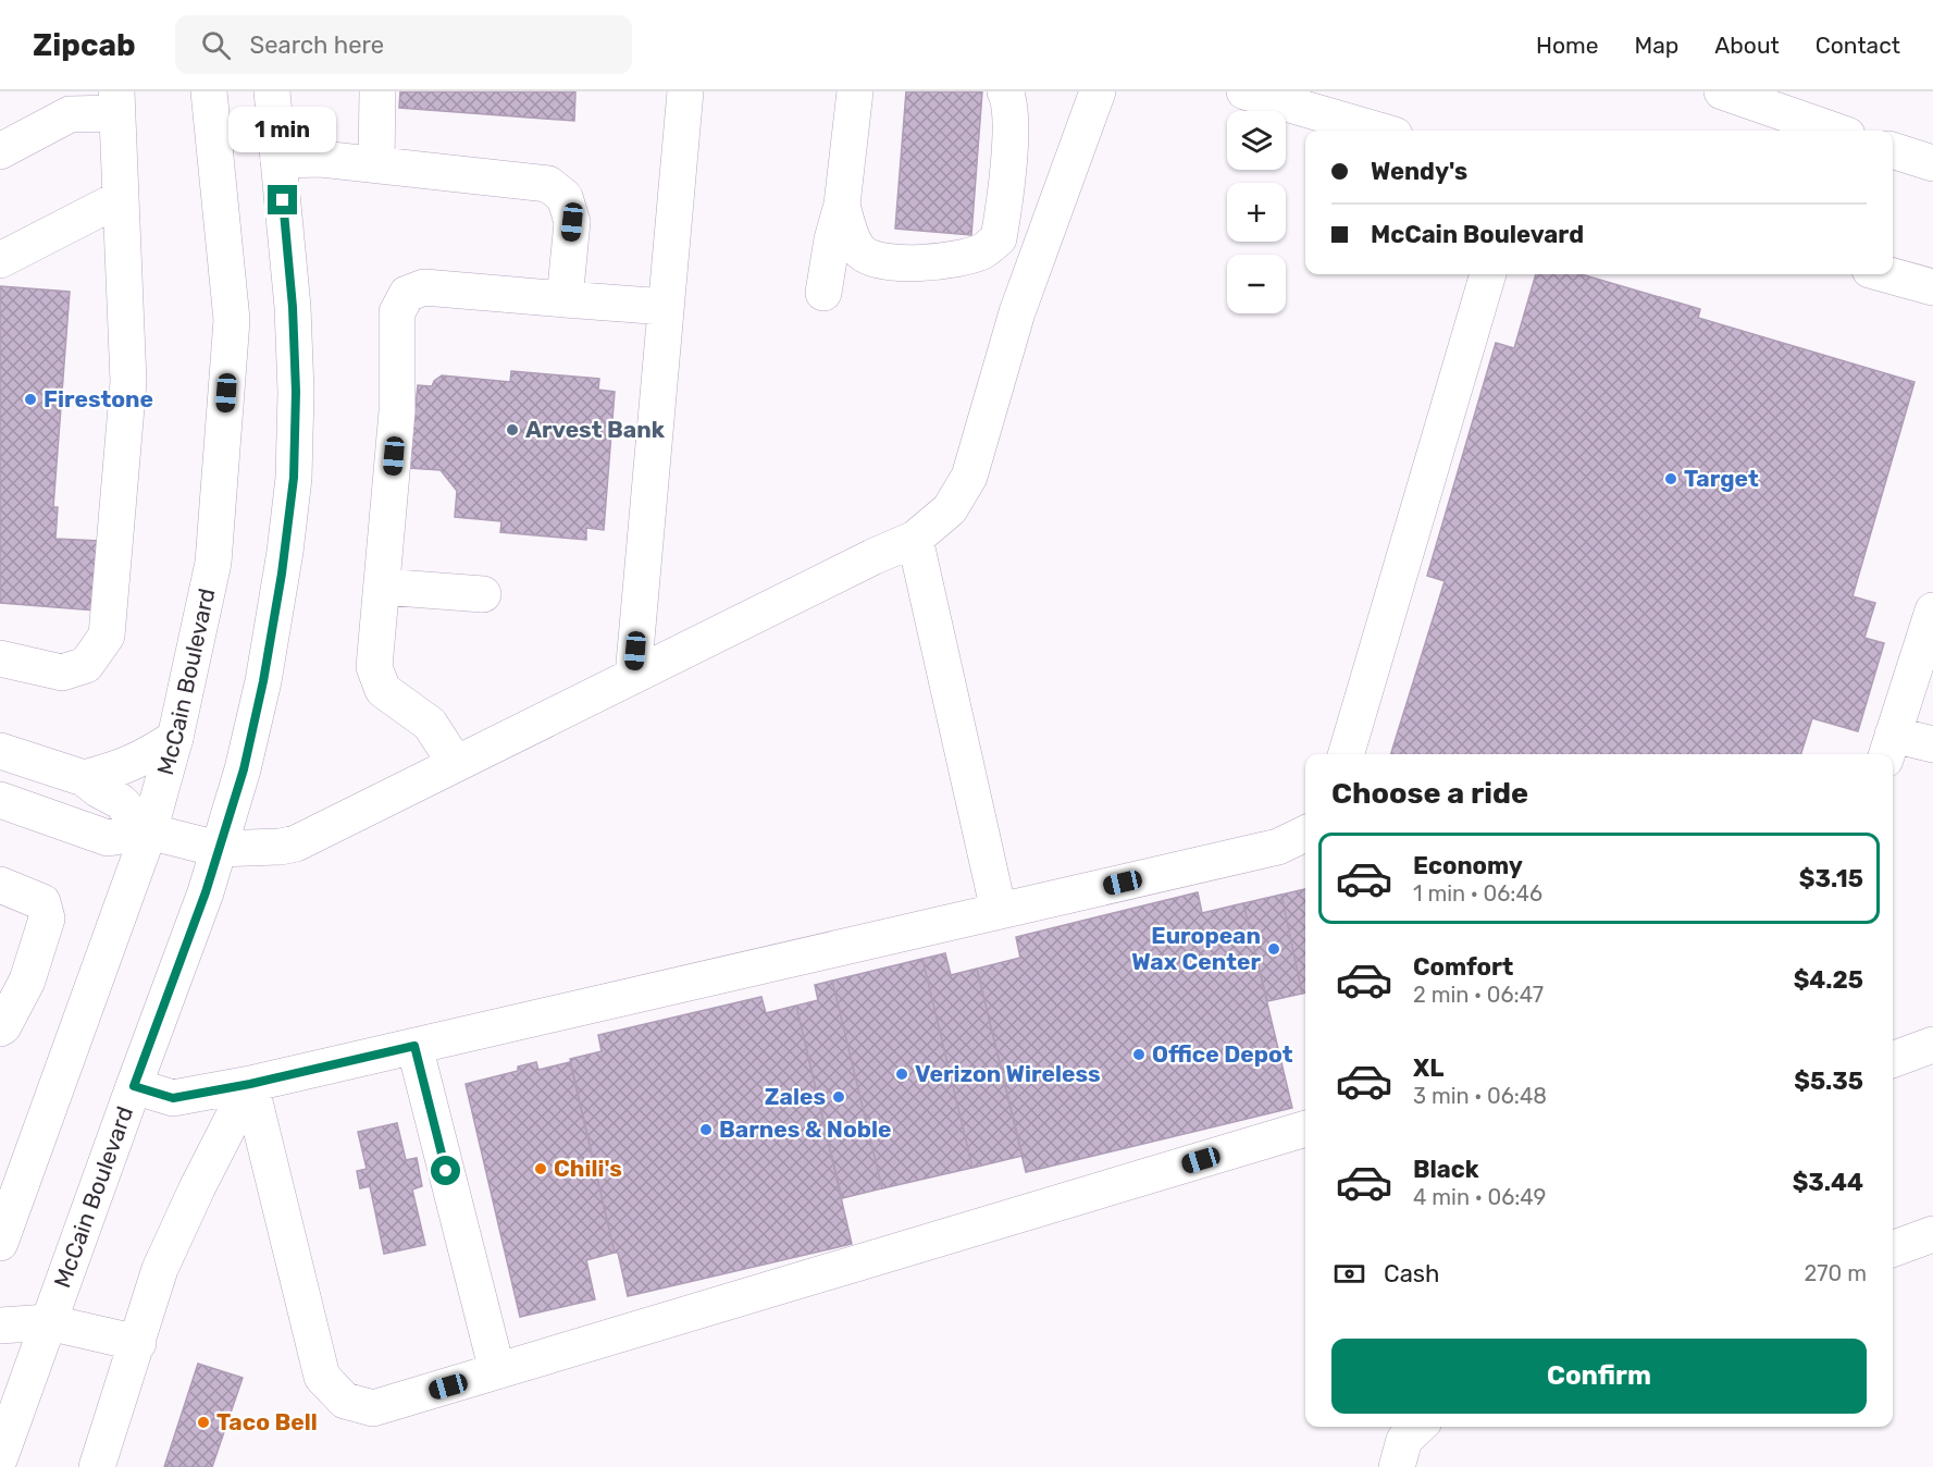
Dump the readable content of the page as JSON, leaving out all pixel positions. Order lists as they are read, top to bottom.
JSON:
{
  "streets": {
    "main road": ["McCain Boulevard"]
  },
  "places": [
    "Firestone",
    "Arvest Bank",
    "Target",
    "European Wax Center",
    "Office Depot",
    "Verizon Wireless",
    "Zales",
    "Barnes & Noble",
    "Chili's",
    "Taco Bell"
  ],
  "page": {
    "header": "Zipcab",
    "search": "Search here",
    "nav": [
      "Home",
      "Map",
      "About",
      "Contact"
    ],
    "bubble": "1 min",
    "map_buttons": ["+", "−"],
    "banner": ["Wendy's", "McCain Boulevard"],
    "heading": "Choose a ride",
    "list": [
      {
        "name": "Economy",
        "note": "1 min · 06:46",
        "value": "$3.15"
      },
      {
        "name": "Comfort",
        "note": "2 min · 06:47",
        "value": "$4.25"
      },
      {
        "name": "XL",
        "note": "3 min · 06:48",
        "value": "$5.35"
      },
      {
        "name": "Black",
        "note": "4 min · 06:49",
        "value": "$3.44"
      }
    ],
    "pay": ["Cash", "270 m"],
    "buttons": "Confirm"
  }
}
